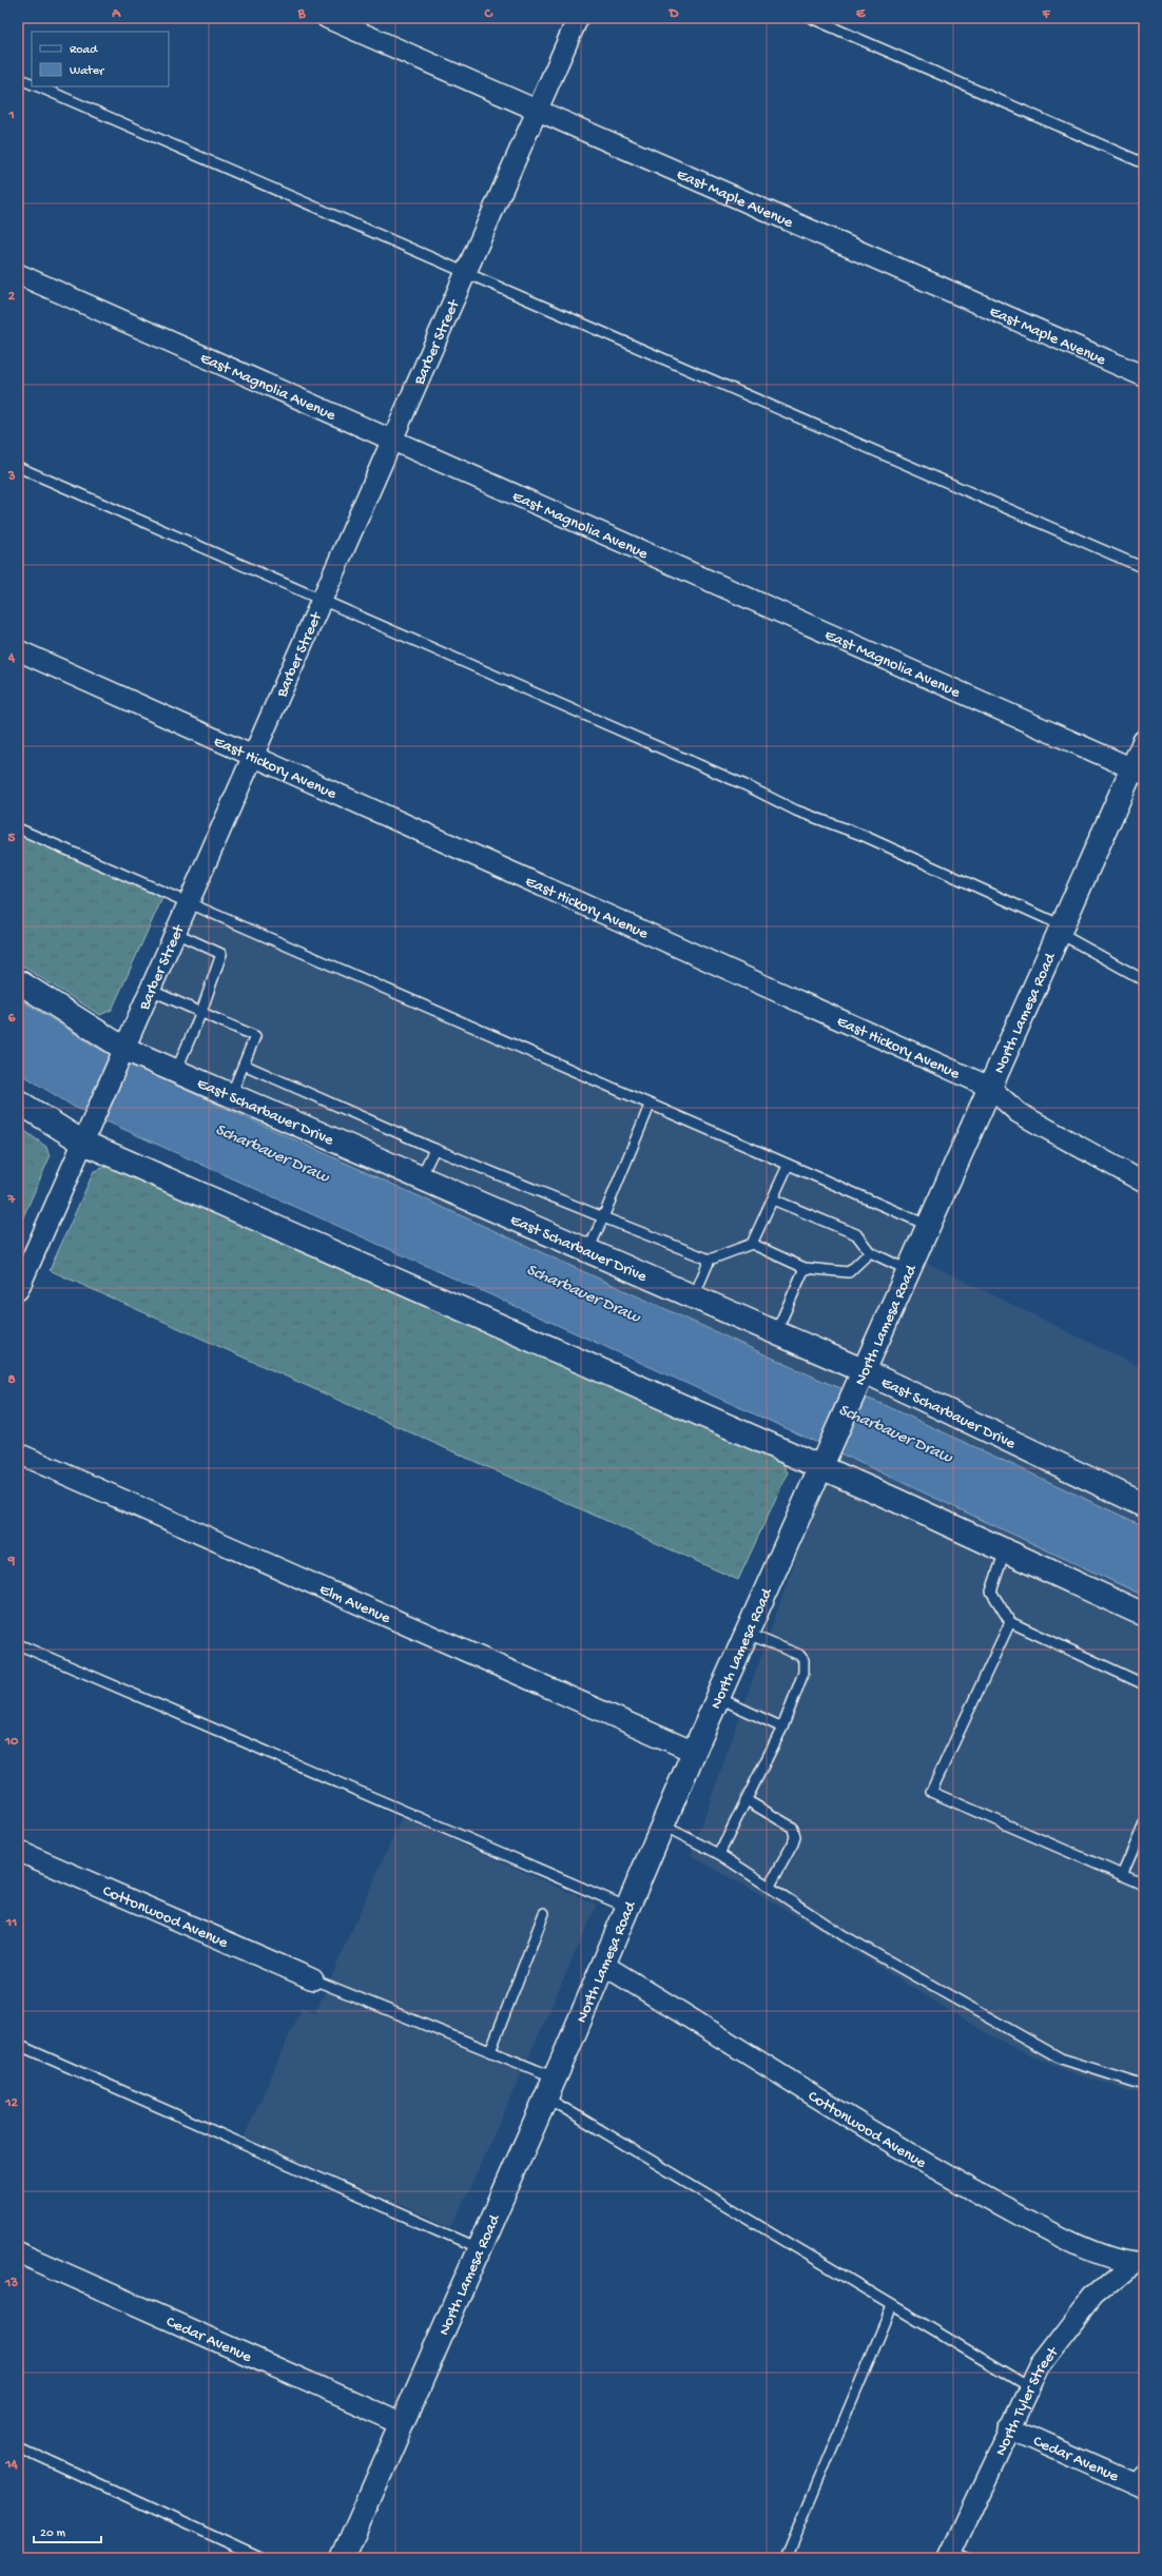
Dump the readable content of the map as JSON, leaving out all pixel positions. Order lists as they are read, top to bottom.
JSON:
{
  "streets": {
    "main road": ["North Lamesa Road", "East Scharbauer Drive"],
    "street": [
      "East Maple Avenue",
      "Barber Street",
      "East Magnolia Avenue",
      "East Hickory Avenue",
      "Elm Avenue",
      "Cottonwood Avenue",
      "Cedar Avenue",
      "North Tyler Street"
    ]
  },
  "crossings": [
    ["East Maple Avenue", "Barber Street"],
    ["Barber Street", "East Magnolia Avenue"],
    ["Barber Street", "East Hickory Avenue"],
    ["Barber Street", "East Scharbauer Drive"],
    ["East Magnolia Avenue", "North Lamesa Road"],
    ["East Hickory Avenue", "North Lamesa Road"],
    ["North Lamesa Road", "East Scharbauer Drive"],
    ["North Lamesa Road", "Elm Avenue"],
    ["North Lamesa Road", "Cottonwood Avenue"],
    ["North Lamesa Road", "Cedar Avenue"],
    ["Cottonwood Avenue", "North Tyler Street"],
    ["Cedar Avenue", "North Tyler Street"]
  ],
  "water": ["Scharbauer Draw"],
  "legend": ["Road", "Water"],
  "scale_bar": "20 m",
  "grid": {
    "columns": [
      "A",
      "B",
      "C",
      "D",
      "E",
      "F"
    ],
    "rows": [
      "1",
      "2",
      "3",
      "4",
      "5",
      "6",
      "7",
      "8",
      "9",
      "10",
      "11",
      "12",
      "13",
      "14"
    ]
  }
}
